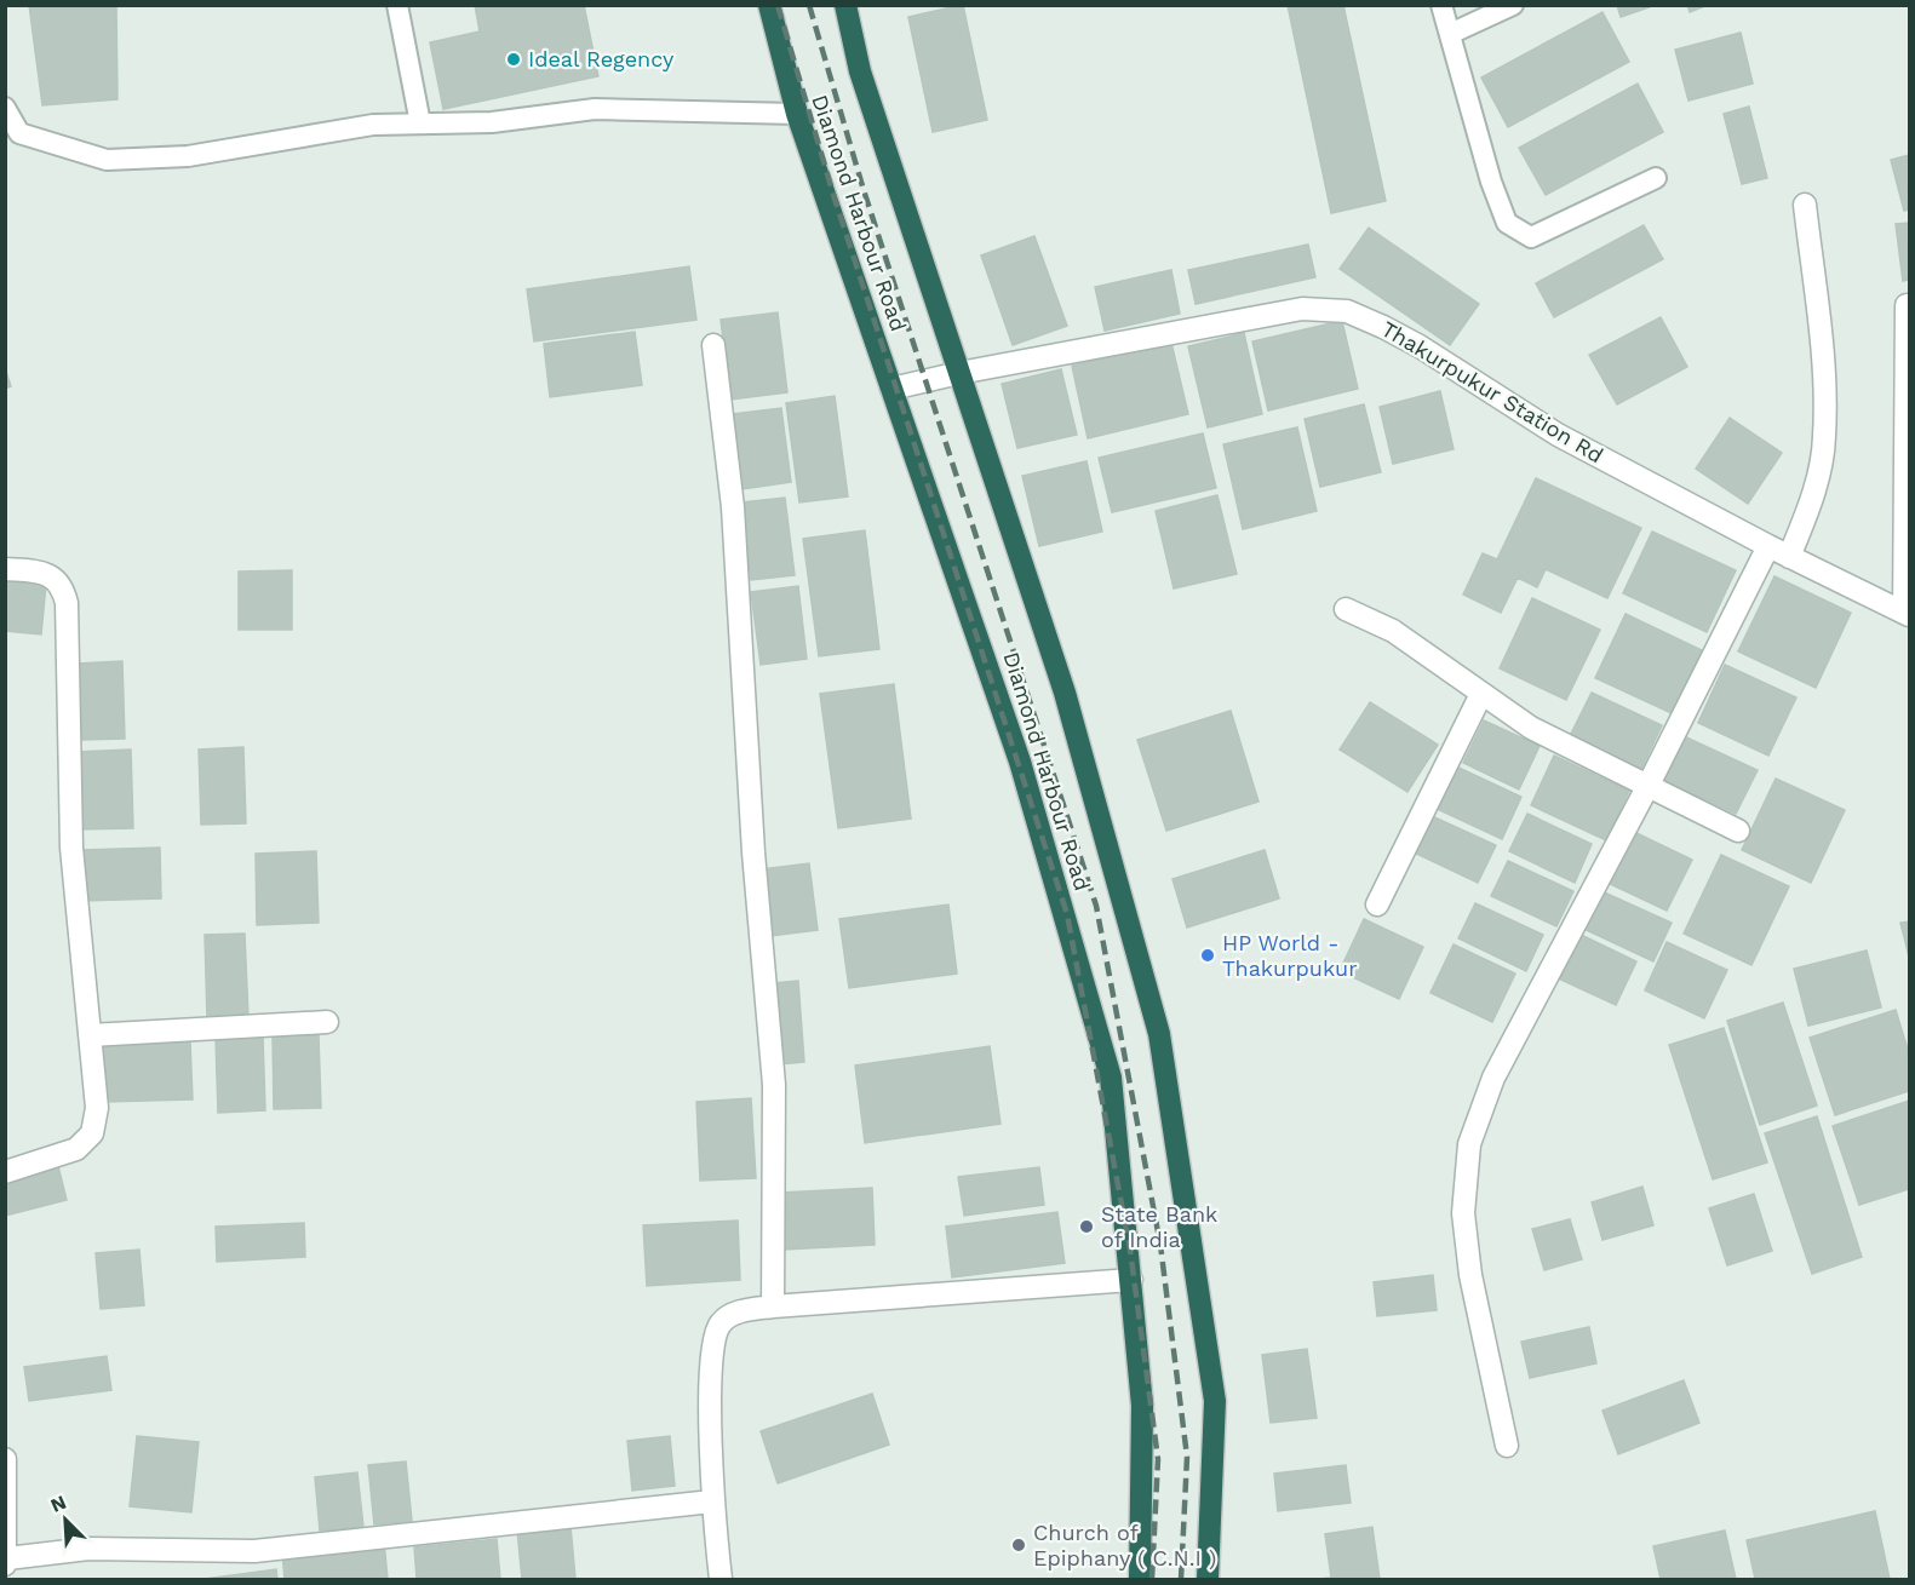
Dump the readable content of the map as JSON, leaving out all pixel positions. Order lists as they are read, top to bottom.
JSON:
{
  "streets": {
    "highway": ["Diamond Harbour Road"],
    "street": ["Thakurpukur Station Rd"]
  },
  "crossings": [
    ["Diamond Harbour Road", "Thakurpukur Station Rd"]
  ],
  "places": [
    "Ideal Regency",
    "HP World - Thakurpukur",
    "State Bank of India",
    "Church of Epiphany ( C.N.I )"
  ],
  "north": "top left"
}
